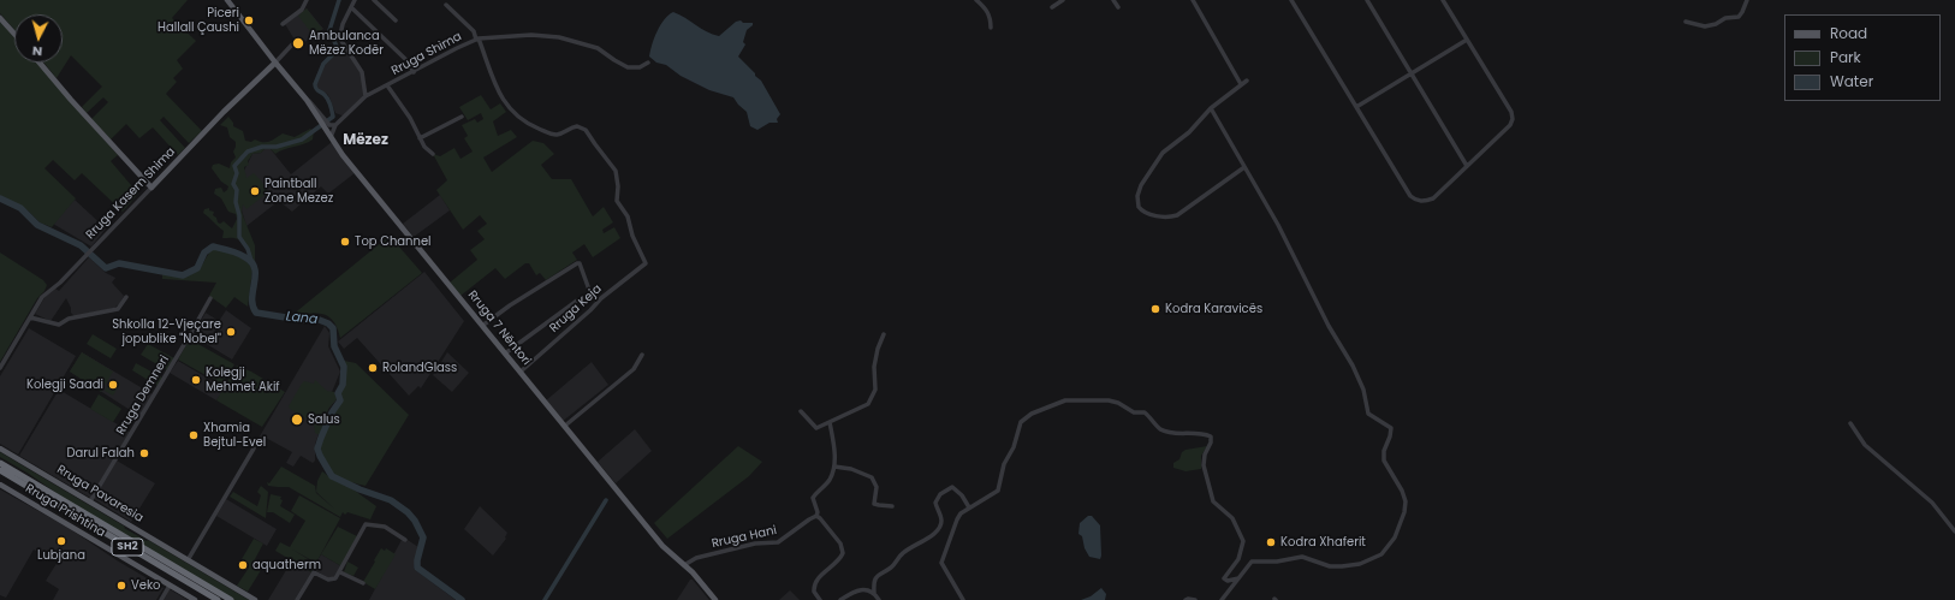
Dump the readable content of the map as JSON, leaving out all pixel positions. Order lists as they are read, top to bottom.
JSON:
{
  "streets": {
    "highway": ["SH2"],
    "main road": [
      "Rruga Kasem Shima",
      "Rruga 7 Nëntori",
      "Rruga Pavaresia",
      "Rruga Prishtina"
    ],
    "street": [
      "Rruga Shima",
      "Rruga Keja",
      "Rruga Demneri",
      "Rruga Hani"
    ]
  },
  "crossings": [
    ["Rruga Shima", "Rruga Keja"],
    ["Rruga Shima", "Rruga 7 Nëntori"],
    ["Rruga Kasem Shima", "Rruga 7 Nëntori"],
    ["Rruga Keja", "Rruga 7 Nëntori"],
    ["Rruga 7 Nëntori", "Rruga Hani"],
    ["Rruga Demneri", "Rruga Pavaresia"]
  ],
  "districts": ["Mëzez"],
  "water": ["Lana"],
  "places": [
    "Piceri Hallall Çaushi",
    "Ambulanca Mëzez Kodër",
    "Paintball Zone Mezez",
    "Top Channel",
    "Kodra Karavicës",
    "Shkolla 12-Vjeçare jopublike \"Nobel\"",
    "RolandGlass",
    "Kolegji Mehmet Akif",
    "Kolegji Saadi",
    "Salus",
    "Xhamia Bejtul-Evel",
    "Darul Falah",
    "Lubjana",
    "Kodra Xhaferit",
    "aquatherm",
    "Veko"
  ],
  "legend": ["Road", "Park", "Water"],
  "north": "bottom"
}
